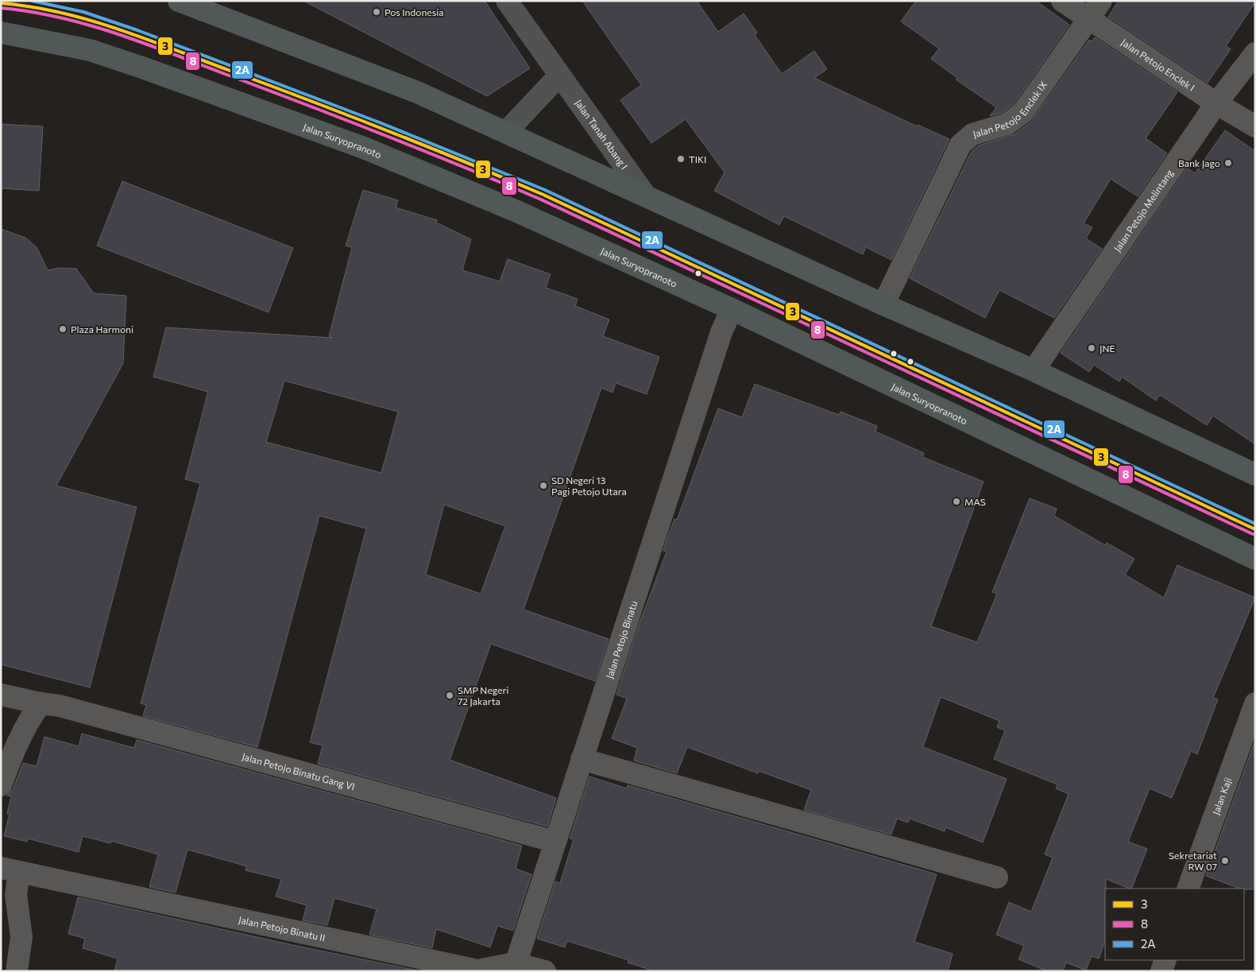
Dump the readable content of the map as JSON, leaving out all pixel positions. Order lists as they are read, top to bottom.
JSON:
{
  "streets": {
    "main road": ["Jalan Suryopranoto"],
    "street": [
      "Jalan Petojo Enclek I",
      "Jalan Petojo Enclek IX",
      "Jalan Tanah Abang I",
      "Jalan Petojo Melintang",
      "Jalan Petojo Binatu",
      "Jalan Petojo Binatu Gang VI",
      "Jalan Kaji",
      "Jalan Petojo Binatu II"
    ]
  },
  "crossings": [
    ["Jalan Petojo Enclek I", "Jalan Petojo Enclek IX"],
    ["Jalan Petojo Enclek I", "Jalan Petojo Melintang"],
    ["Jalan Suryopranoto", "Jalan Petojo Binatu"],
    ["Jalan Petojo Binatu", "Jalan Petojo Binatu Gang VI"],
    ["Jalan Petojo Binatu", "Jalan Petojo Binatu II"]
  ],
  "places": [
    "Pos Indonesia",
    "TIKI",
    "Bank Jago",
    "Plaza Harmoni",
    "JNE",
    "SD Negeri 13 Pagi Petojo Utara",
    "MAS",
    "SMP Negeri 72 Jakarta",
    "Sekretariat RW 07"
  ],
  "lines": ["transit line 2A", "transit line 3", "transit line 8"],
  "legend": ["3", "8", "2A"]
}
